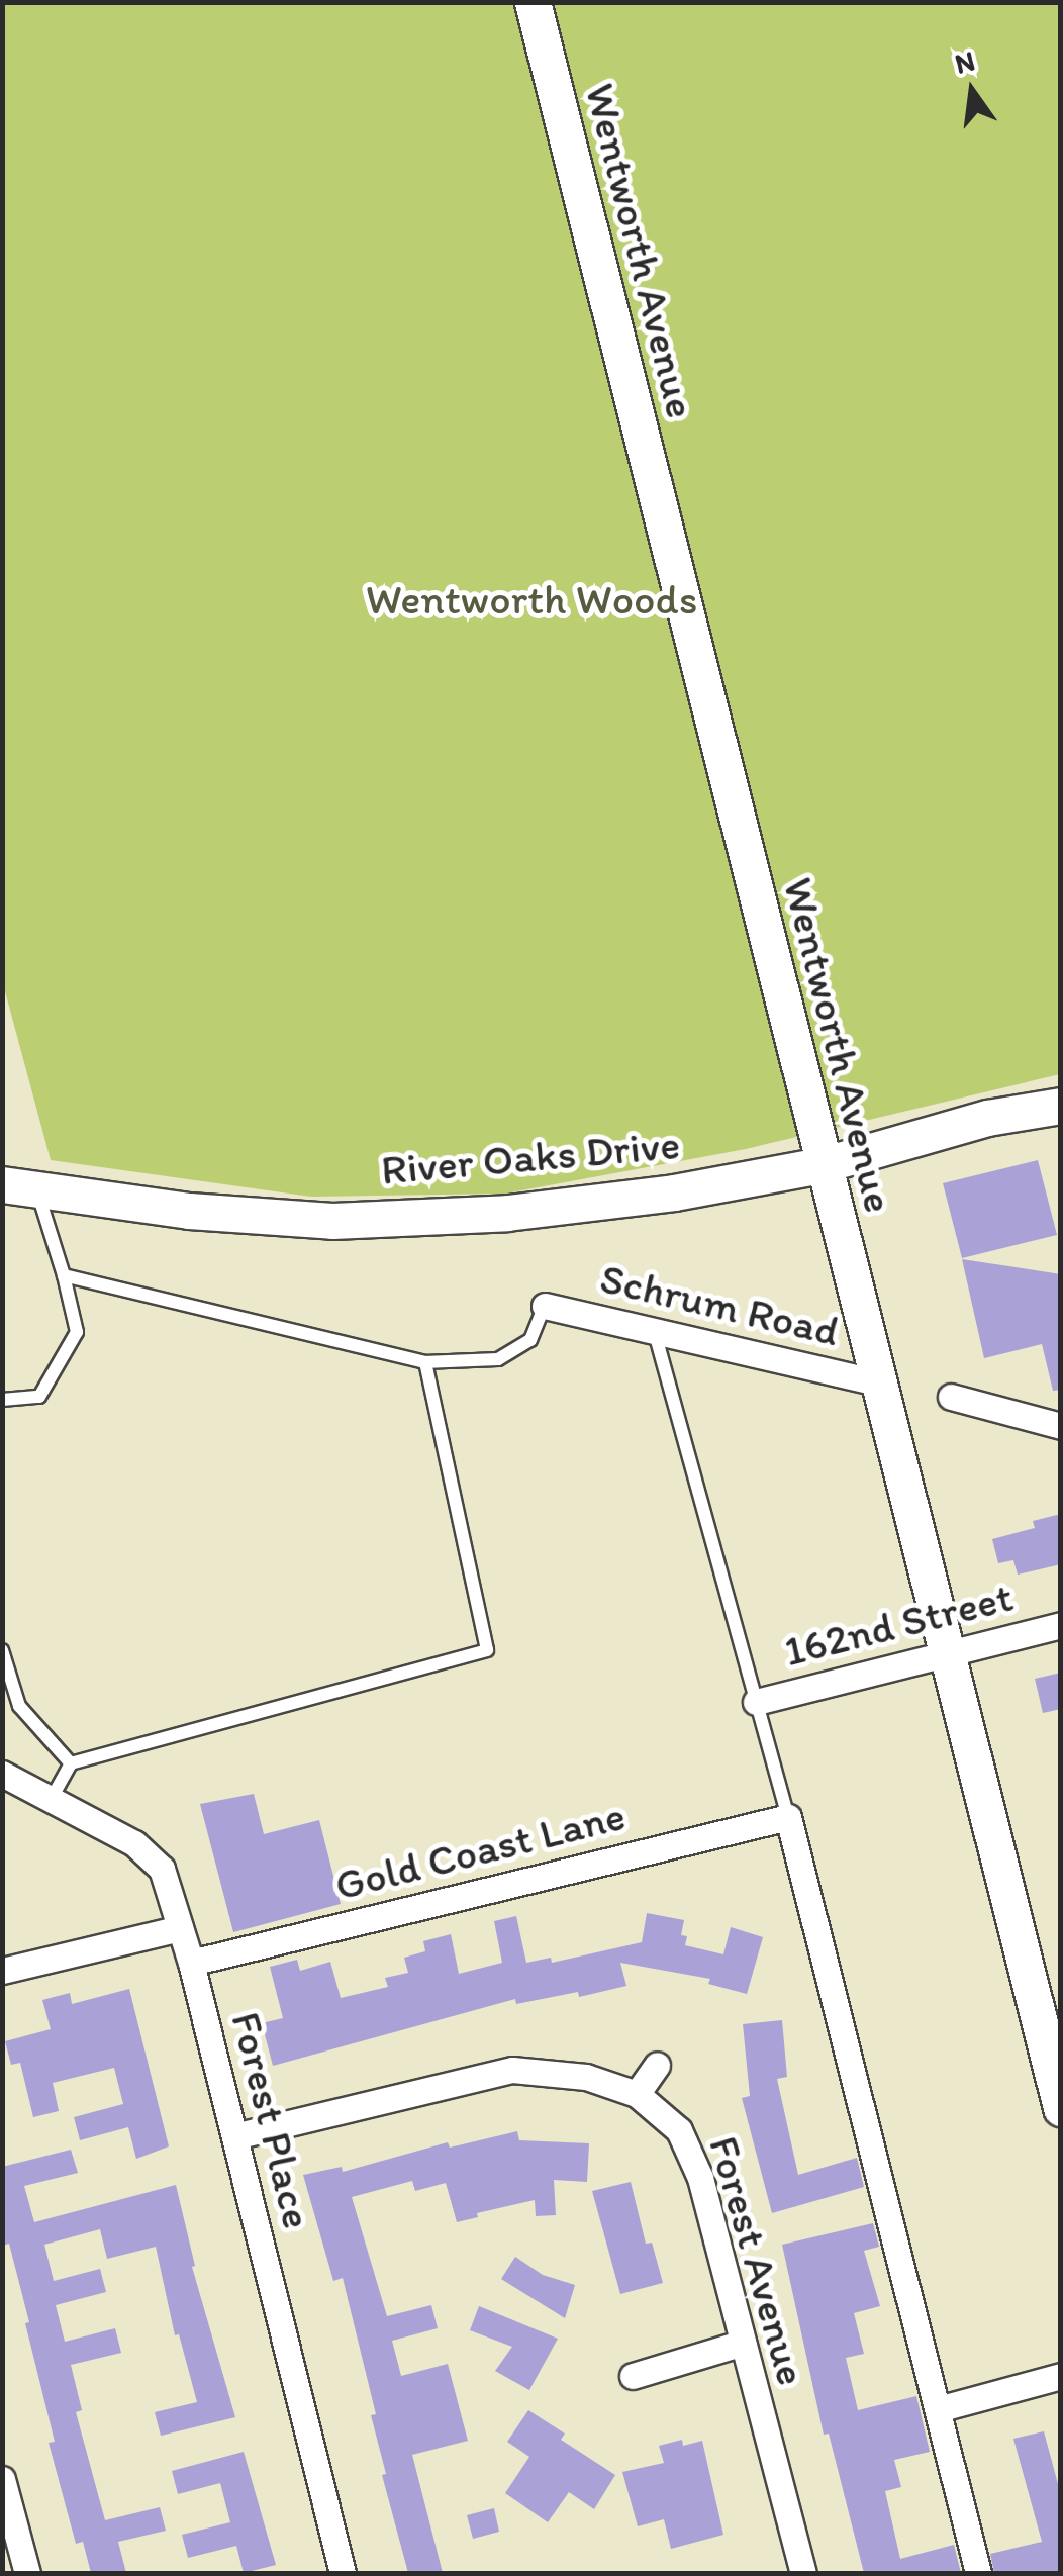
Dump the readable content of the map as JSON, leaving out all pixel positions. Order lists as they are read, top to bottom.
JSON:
{
  "streets": {
    "street": [
      "Wentworth Avenue",
      "River Oaks Drive",
      "Schrum Road",
      "162nd Street",
      "Gold Coast Lane",
      "Forest Place",
      "Forest Avenue"
    ]
  },
  "crossings": [
    ["Wentworth Avenue", "River Oaks Drive"],
    ["Wentworth Avenue", "Schrum Road"],
    ["Wentworth Avenue", "162nd Street"],
    ["Gold Coast Lane", "Forest Place"],
    ["Forest Place", "Forest Avenue"]
  ],
  "parks": ["Wentworth Woods"],
  "north": "top"
}
